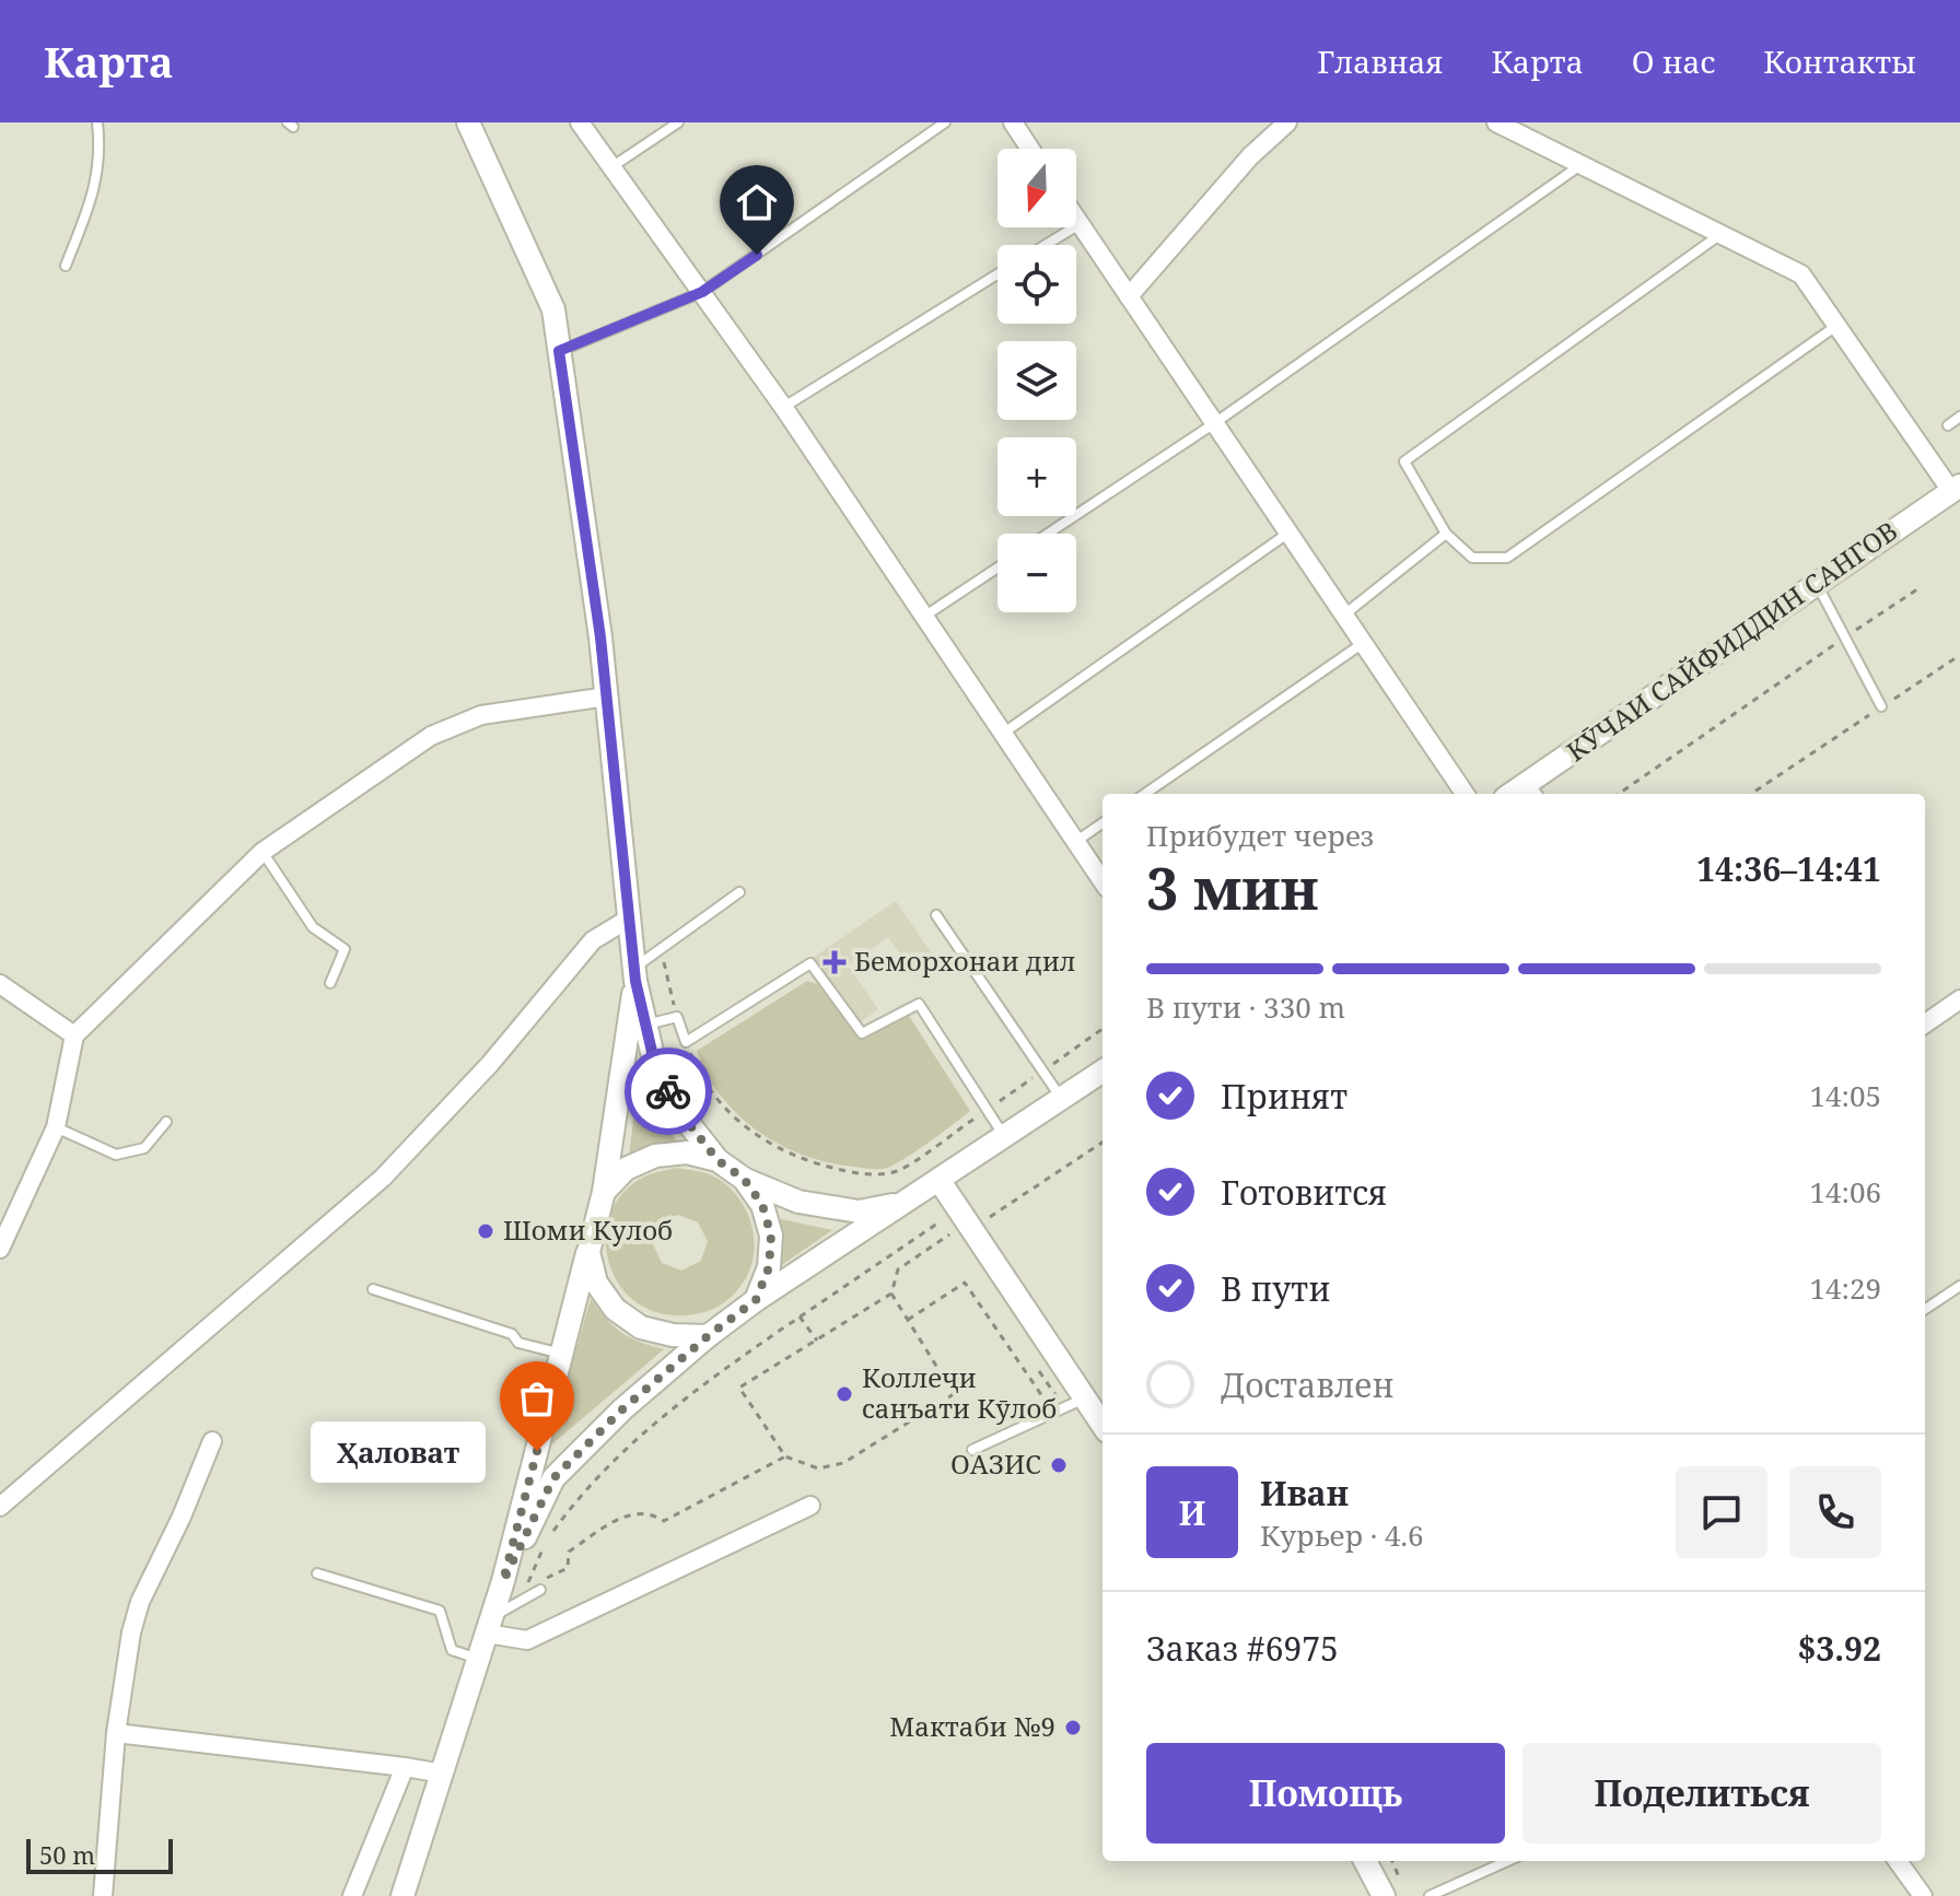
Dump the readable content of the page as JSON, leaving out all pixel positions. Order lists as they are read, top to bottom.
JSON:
{
  "streets": {
    "street": ["КӮЧАИ САЙФИДДИН САНГОВ"]
  },
  "places": {
    "health": ["Беморхонаи дил"],
    "other": [
      "Шоми Кулоб",
      "Коллеҷи санъати Кӯлоб",
      "Ҳаловат",
      "ОАЗИС",
      "Мактаби №9"
    ]
  },
  "scale_bar": "50 m",
  "north": "bottom",
  "page": {
    "header": "Карта",
    "nav": [
      "Главная",
      "Карта",
      "О нас",
      "Контакты"
    ],
    "map_buttons": ["+", "−"],
    "heading": ["3 мин", "Прибудет через", "14:36–14:41"],
    "panel": [
      "Иван",
      "Курьер · 4.6",
      "Заказ #6975",
      "$3.92"
    ],
    "bar": "В пути · 330 m",
    "list": [
      ["Принят", "14:05"],
      ["Готовится", "14:06"],
      ["В пути", "14:29"],
      "Доставлен"
    ],
    "bubble": "Ҳаловат",
    "round": "И",
    "buttons": ["Помощь", "Поделиться"],
    "scale": "50 m"
  }
}
